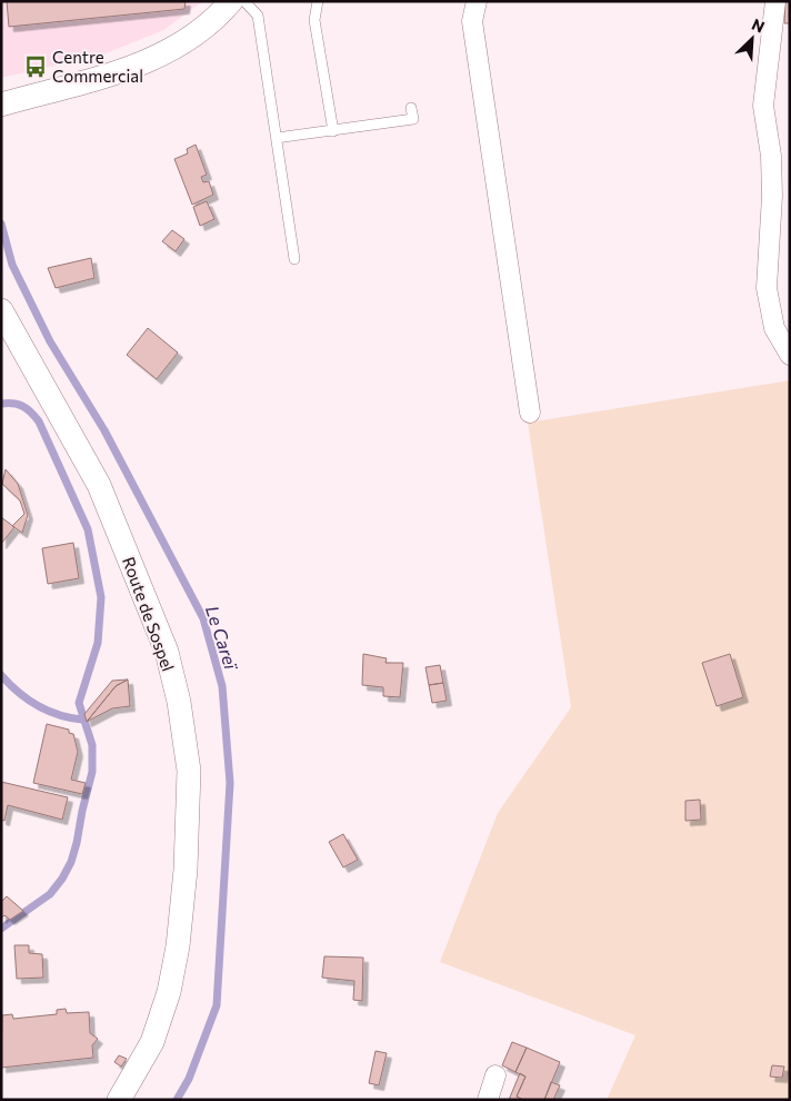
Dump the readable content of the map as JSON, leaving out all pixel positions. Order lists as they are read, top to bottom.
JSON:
{
  "streets": {
    "street": ["Route de Sospel"]
  },
  "water": ["Le Careï"],
  "places": {
    "bus stop": ["Centre Commercial"]
  },
  "north": "top right"
}
